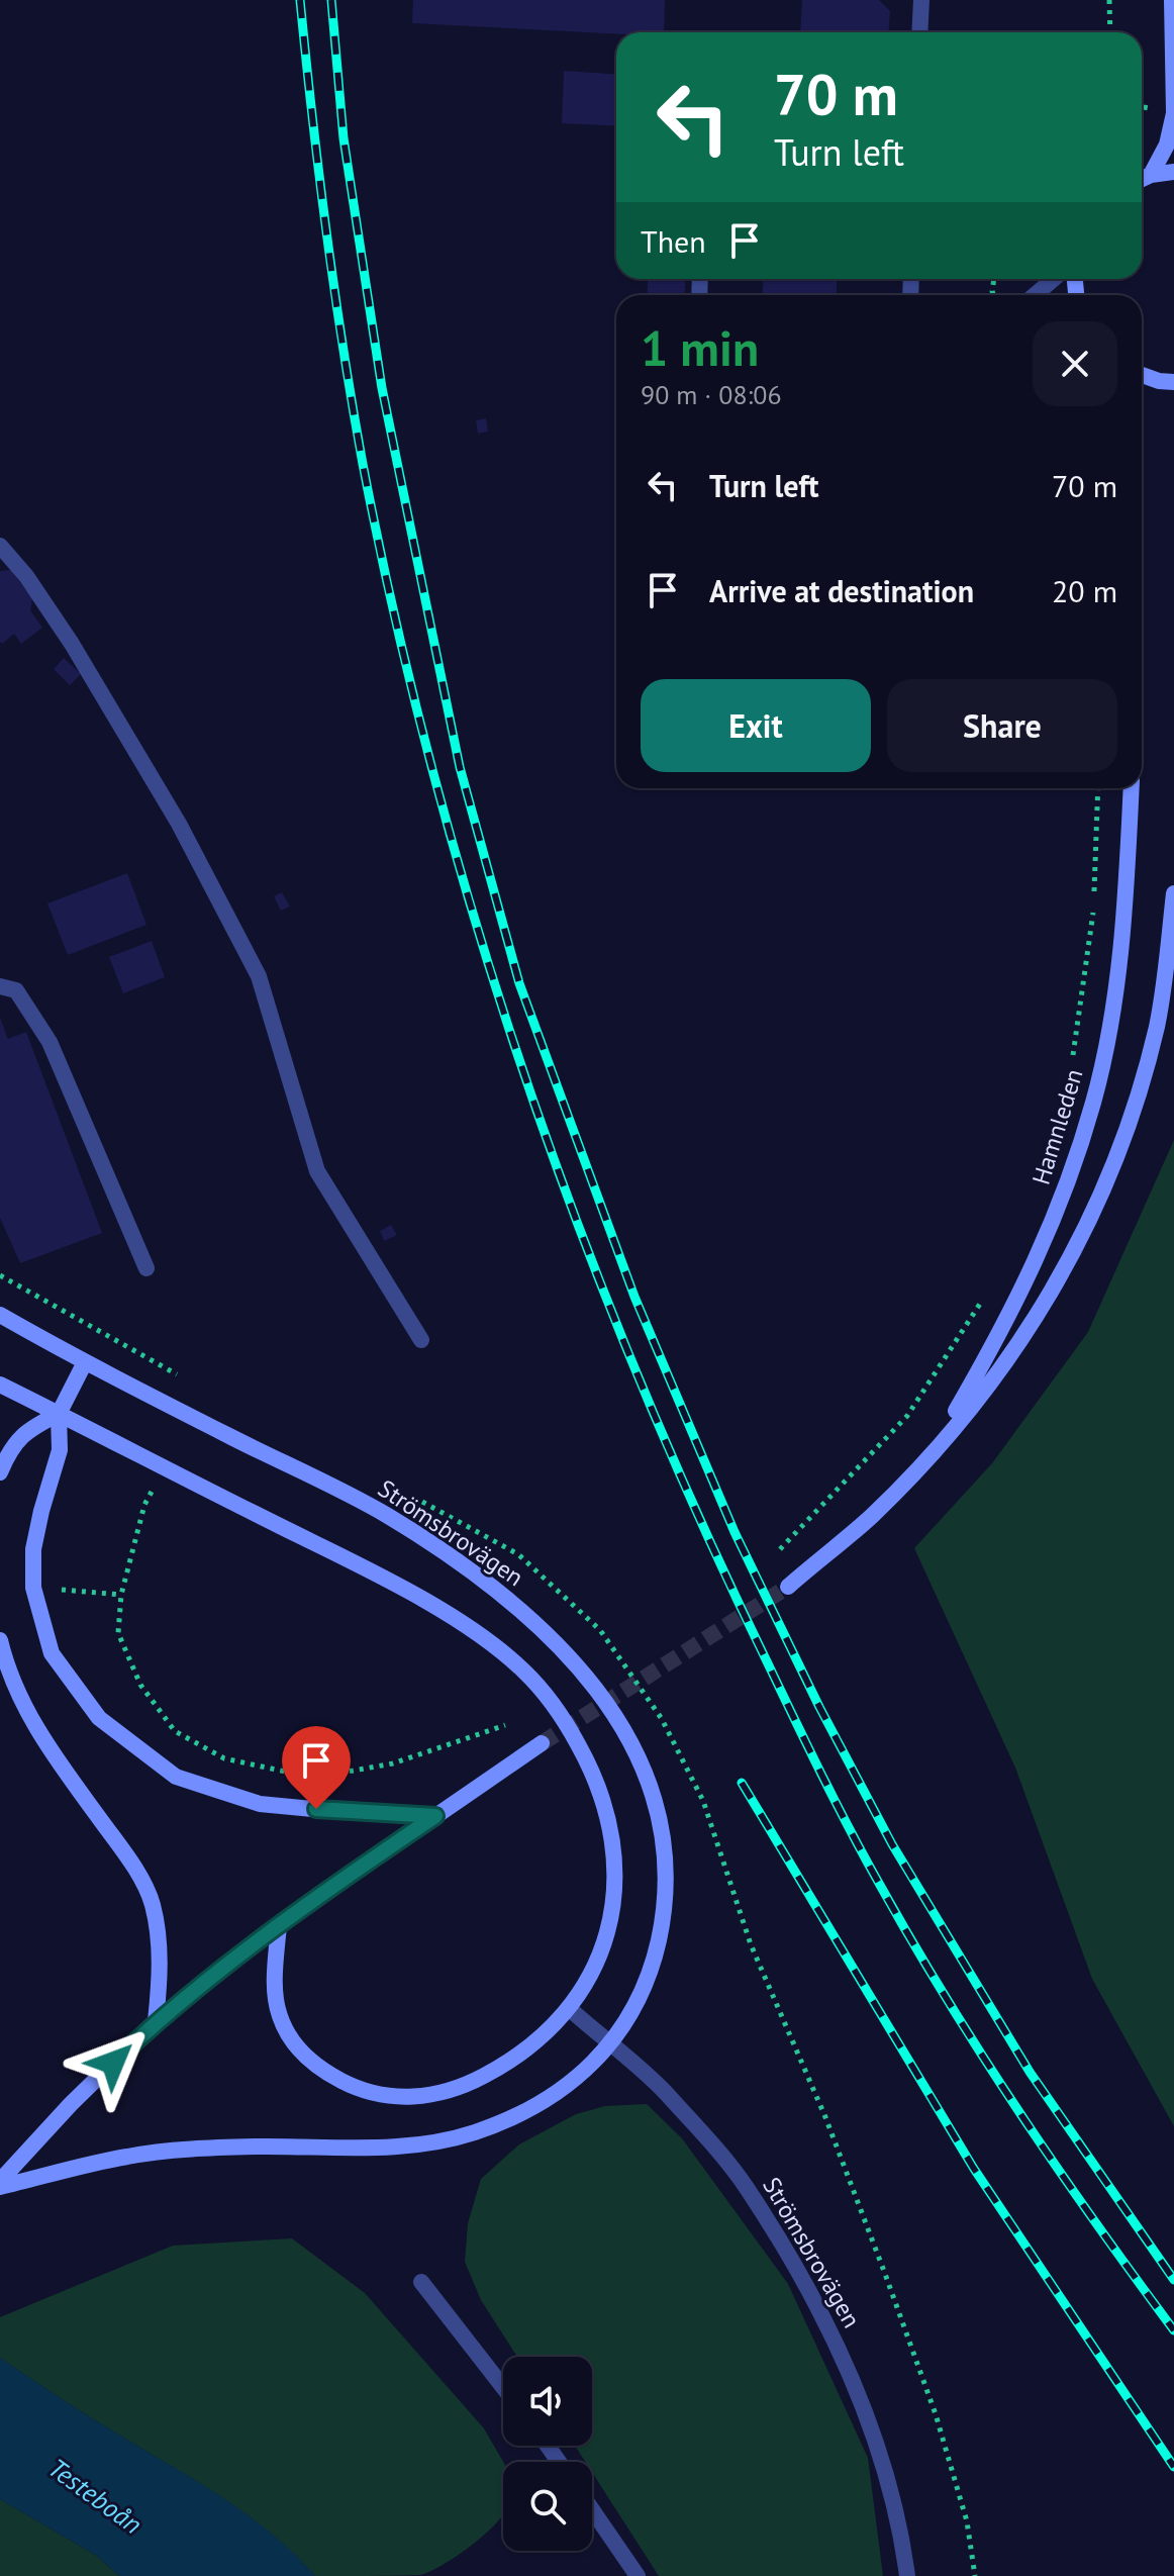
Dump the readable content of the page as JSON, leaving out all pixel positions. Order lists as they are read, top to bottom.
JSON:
{
  "streets": {
    "main road": ["Hamnleden", "Strömsbrovägen"]
  },
  "water": ["Testeboån"],
  "page": {
    "turn": ["70 m", "Turn left"],
    "then": "Then",
    "heading": ["1 min", "90 m · 08:06"],
    "list": [
      {
        "name": "Turn left",
        "value": "70 m"
      },
      {
        "name": "Arrive at destination",
        "value": "20 m"
      }
    ],
    "buttons": ["Exit", "Share"]
  }
}
